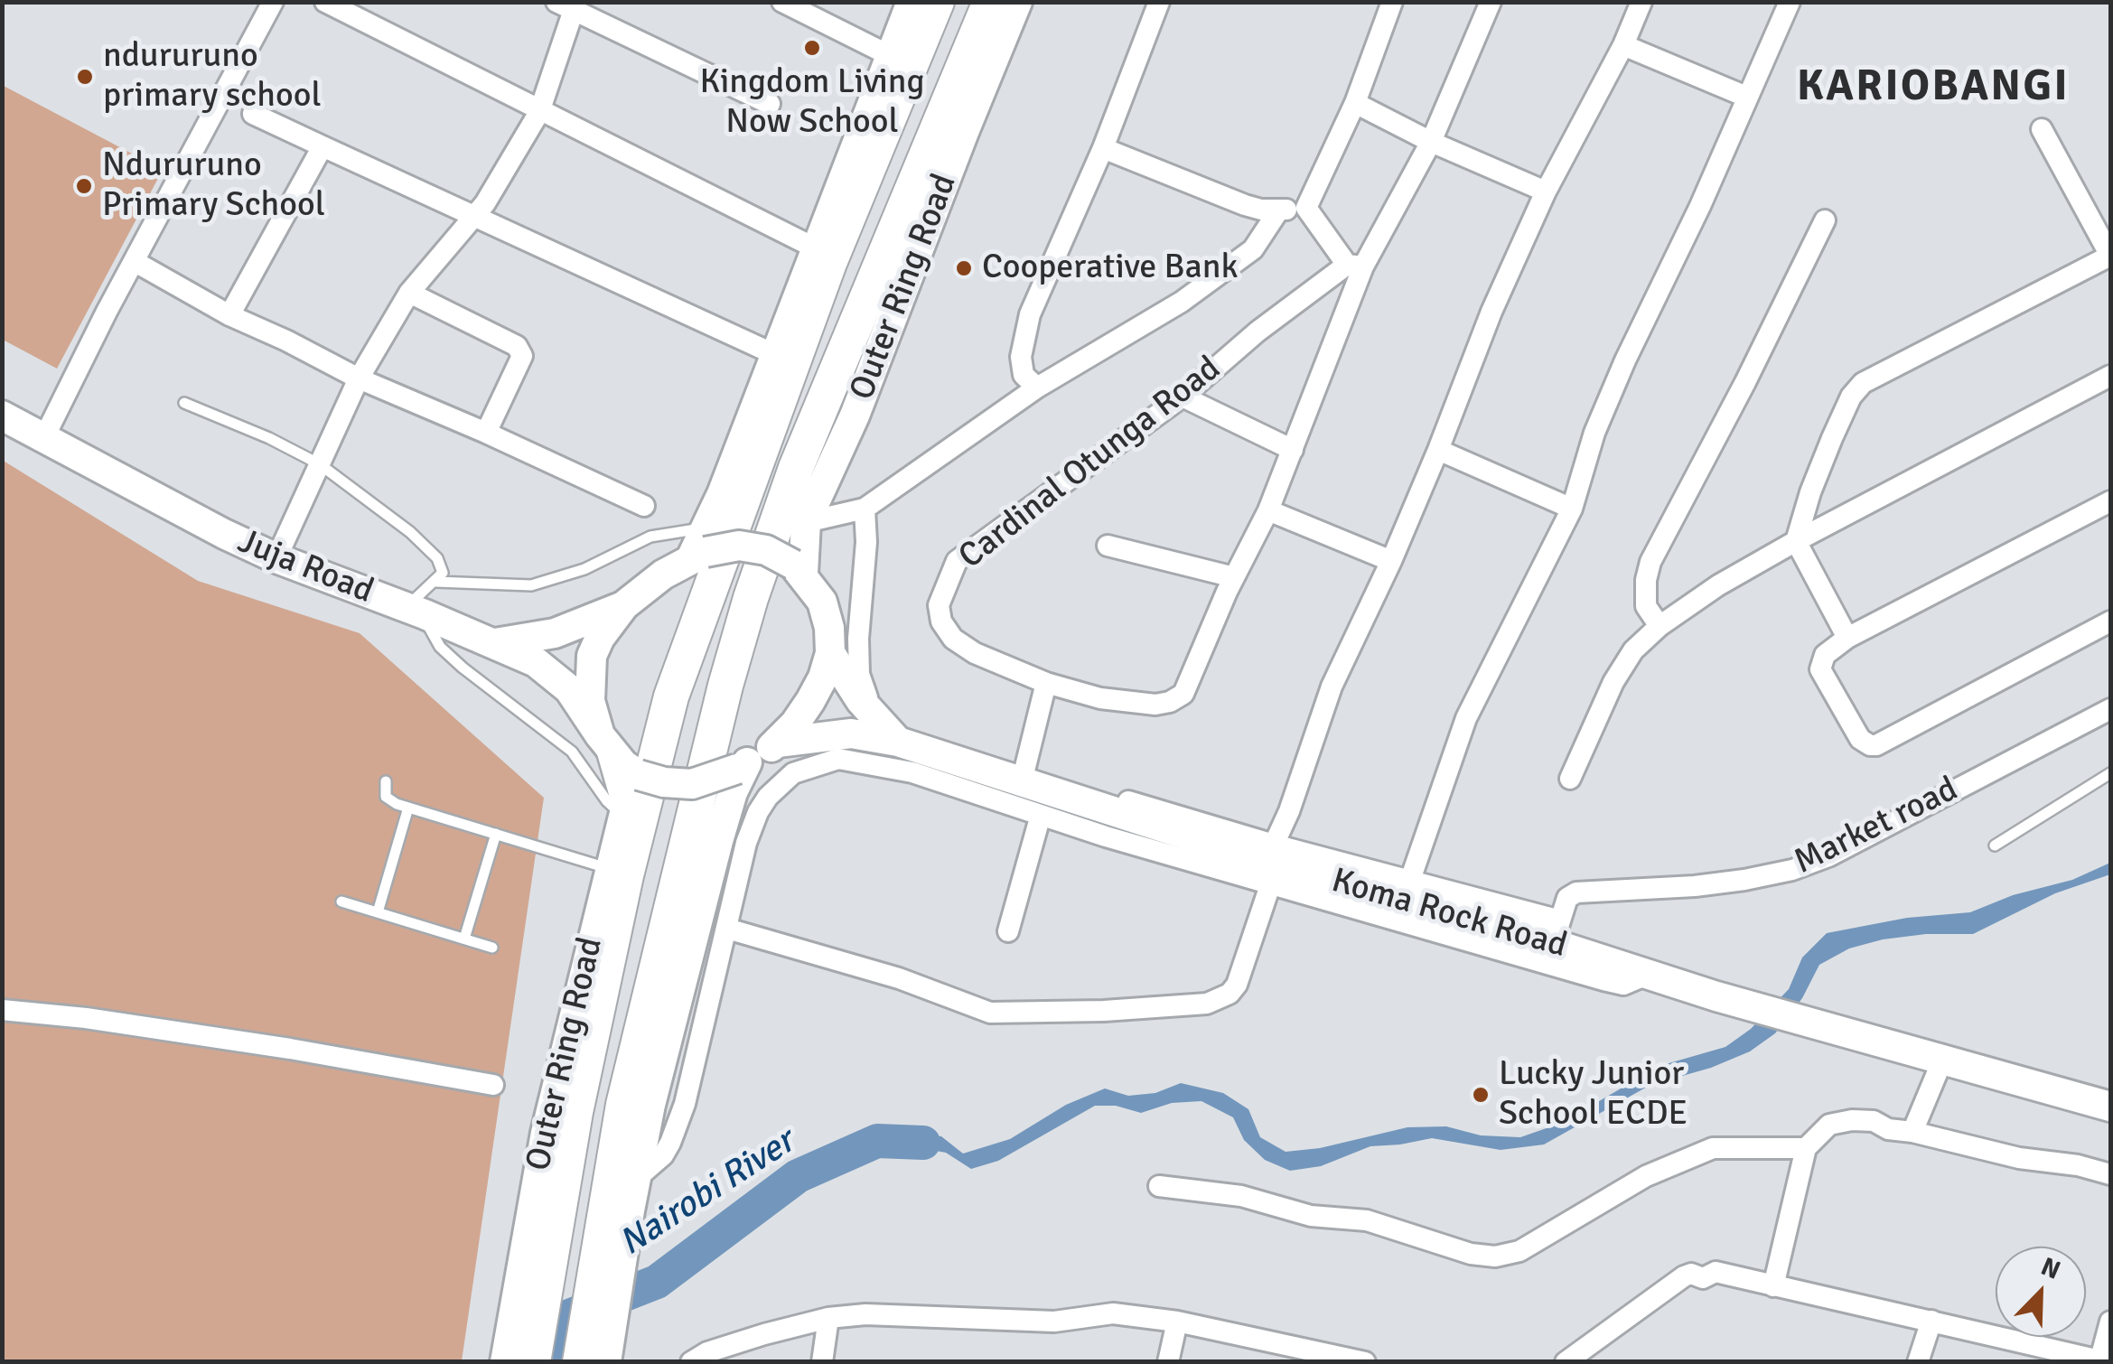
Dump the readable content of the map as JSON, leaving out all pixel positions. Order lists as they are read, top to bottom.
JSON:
{
  "streets": {
    "main road": ["Outer Ring Road", "Juja Road", "Koma Rock Road"],
    "street": ["Cardinal Otunga Road", "Market road"]
  },
  "crossings": [
    ["Outer Ring Road", "Juja Road"],
    ["Outer Ring Road", "Koma Rock Road"],
    ["Juja Road", "Koma Rock Road"],
    ["Market road", "Koma Rock Road"]
  ],
  "districts": ["KARIOBANGI"],
  "water": ["Nairobi River"],
  "places": [
    "Kingdom Living Now School",
    "ndururuno primary school",
    "Ndururuno Primary School",
    "Cooperative Bank",
    "Lucky Junior School ECDE"
  ],
  "north": "top right"
}
